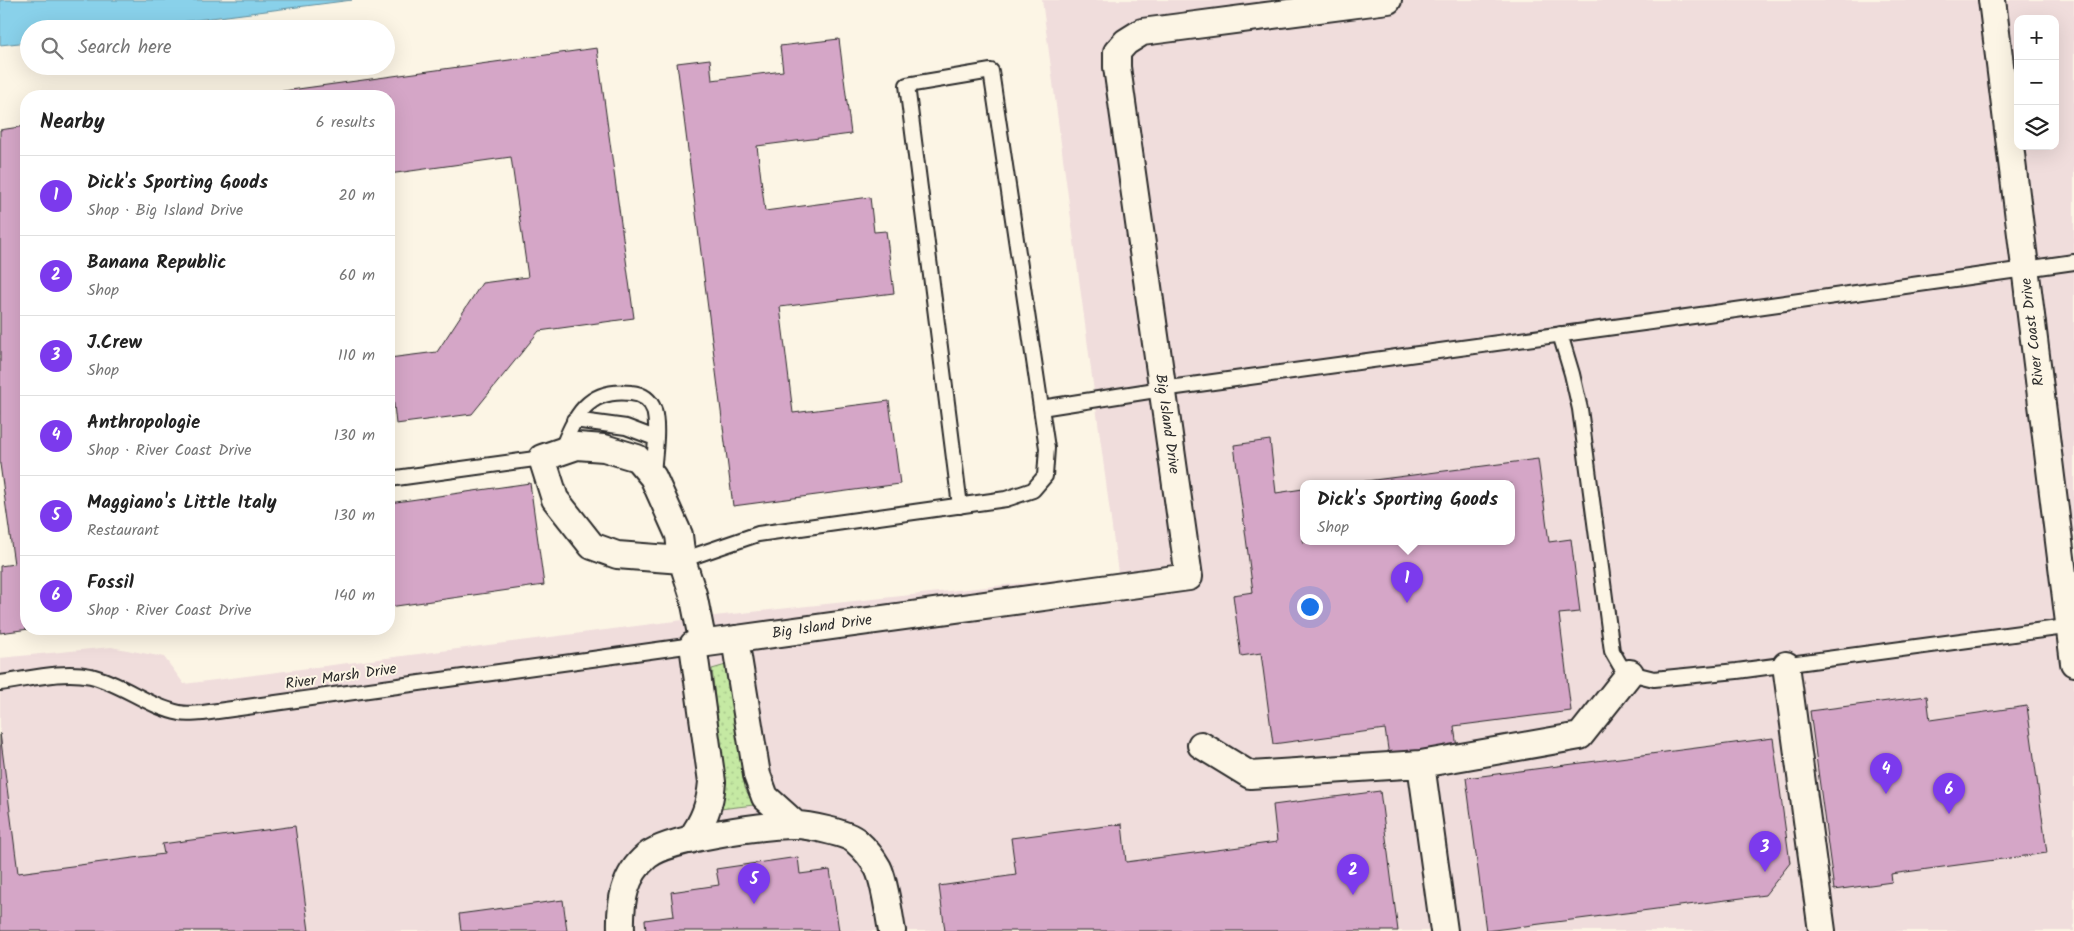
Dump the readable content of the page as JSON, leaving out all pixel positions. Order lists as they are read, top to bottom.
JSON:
{
  "streets": {
    "street": ["River Coast Drive", "Big Island Drive"],
    "lane": ["River Marsh Drive"]
  },
  "crossings": [
    ["Big Island Drive", "River Marsh Drive"]
  ],
  "page": {
    "map_buttons": ["+", "−"],
    "search": "Search here",
    "heading": ["Nearby", "6 results"],
    "list": [
      {
        "mark": "1",
        "name": "Dick's Sporting Goods",
        "note": "Shop · Big Island Drive",
        "value": "20 m"
      },
      {
        "mark": "2",
        "name": "Banana Republic",
        "note": "Shop",
        "value": "60 m"
      },
      {
        "mark": "3",
        "name": "J.Crew",
        "note": "Shop",
        "value": "110 m"
      },
      {
        "mark": "4",
        "name": "Anthropologie",
        "note": "Shop · River Coast Drive",
        "value": "130 m"
      },
      {
        "mark": "5",
        "name": "Maggiano's Little Italy",
        "note": "Restaurant",
        "value": "130 m"
      },
      {
        "mark": "6",
        "name": "Fossil",
        "note": "Shop · River Coast Drive",
        "value": "140 m"
      }
    ],
    "popup": ["Dick's Sporting Goods", "Shop"],
    "pins": [
      "1",
      "4",
      "6",
      "3",
      "2",
      "5"
    ]
  }
}
